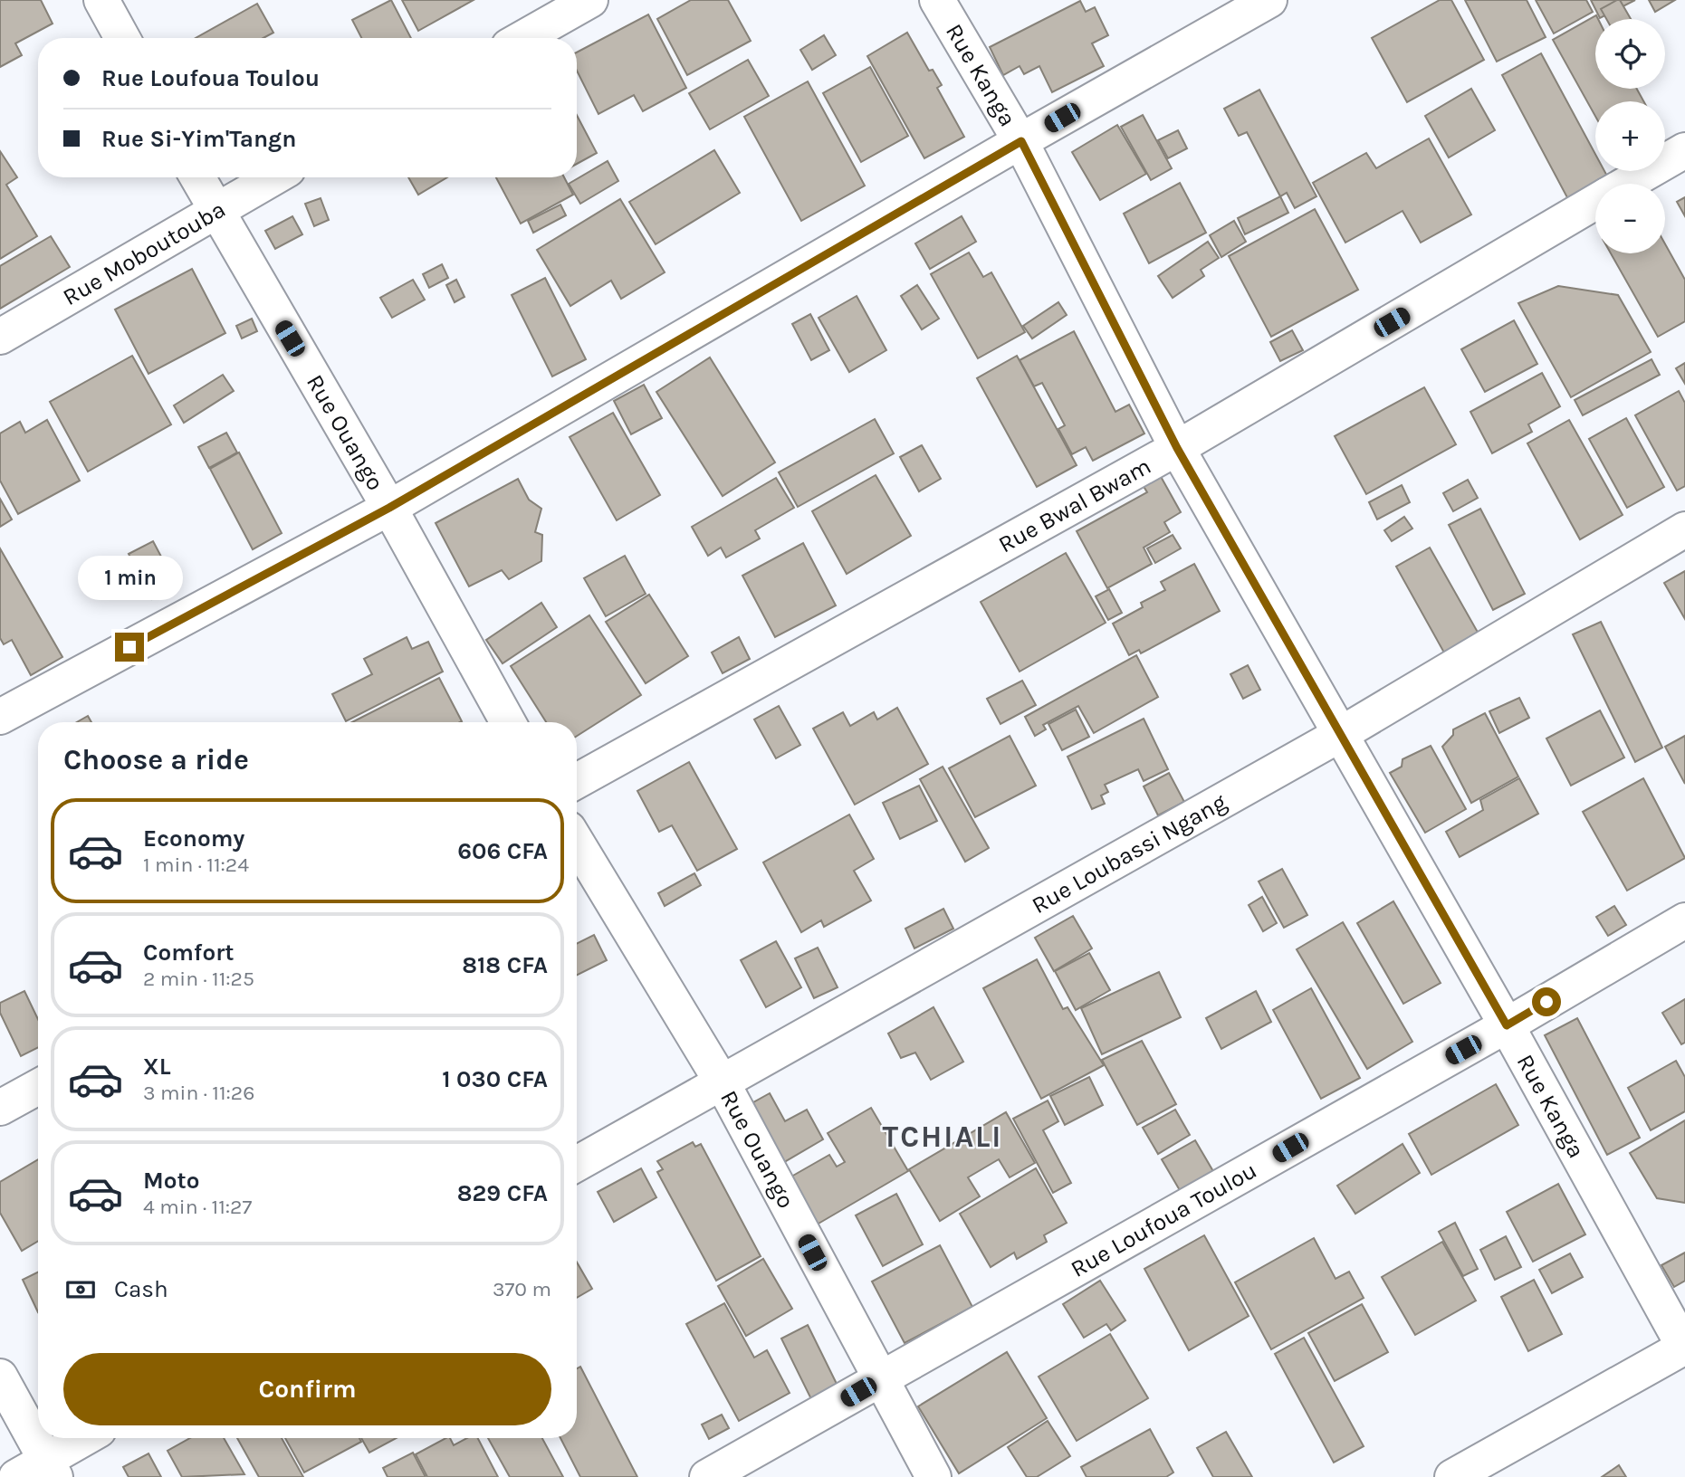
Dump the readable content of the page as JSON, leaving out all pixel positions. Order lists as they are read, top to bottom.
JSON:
{
  "streets": {
    "street": [
      "Rue Kanga",
      "Rue Moboutouba",
      "Rue Ouango",
      "Rue Bwal Bwam",
      "Rue Loubassi Ngang",
      "Rue Loufoua Toulou"
    ]
  },
  "crossings": [
    ["Rue Kanga", "Rue Bwal Bwam"],
    ["Rue Kanga", "Rue Loubassi Ngang"],
    ["Rue Kanga", "Rue Loufoua Toulou"],
    ["Rue Moboutouba", "Rue Ouango"],
    ["Rue Ouango", "Rue Loubassi Ngang"],
    ["Rue Ouango", "Rue Loufoua Toulou"]
  ],
  "districts": ["TCHIALI"],
  "page": {
    "map_buttons": ["+", "−"],
    "banner": ["Rue Loufoua Toulou", "Rue Si-Yim'Tangn"],
    "bubble": "1 min",
    "heading": "Choose a ride",
    "list": [
      {
        "name": "Economy",
        "note": "1 min · 11:24",
        "value": "606 CFA"
      },
      {
        "name": "Comfort",
        "note": "2 min · 11:25",
        "value": "818 CFA"
      },
      {
        "name": "XL",
        "note": "3 min · 11:26",
        "value": "1 030 CFA"
      },
      {
        "name": "Moto",
        "note": "4 min · 11:27",
        "value": "829 CFA"
      }
    ],
    "pay": ["Cash", "370 m"],
    "buttons": "Confirm"
  }
}
